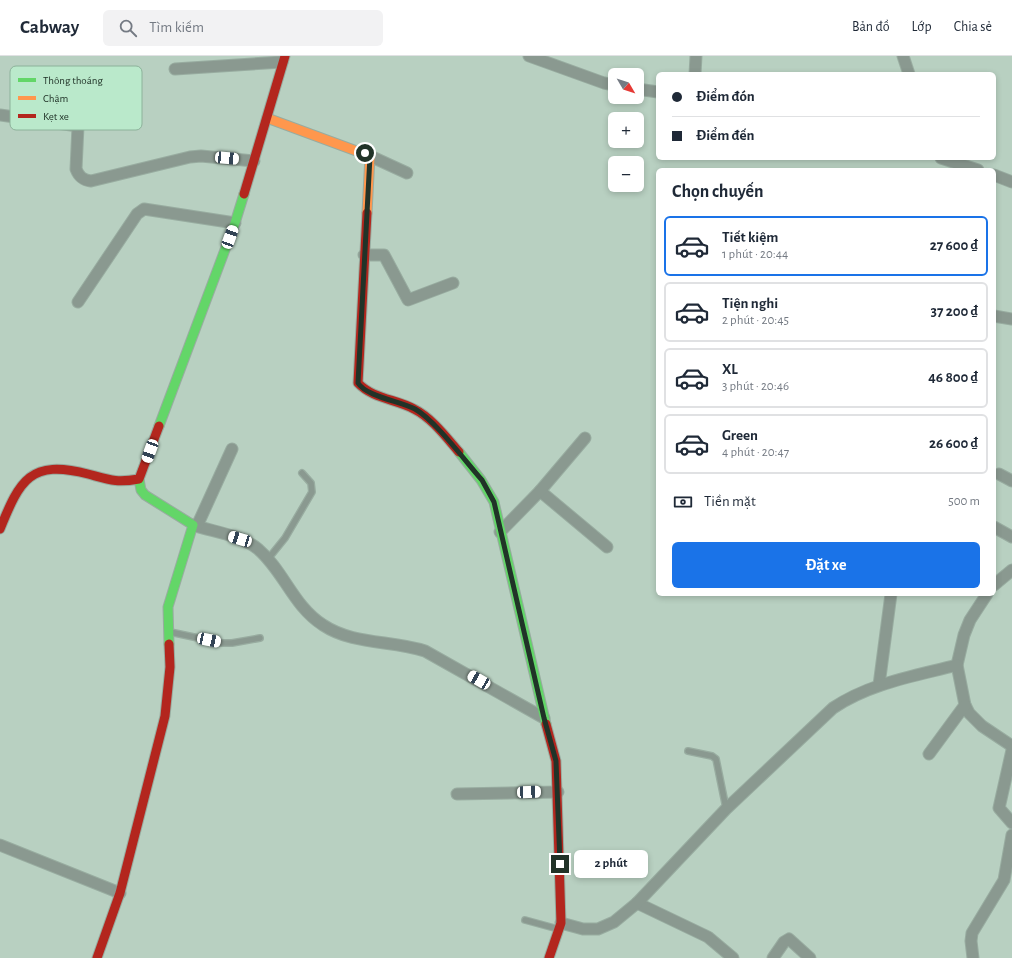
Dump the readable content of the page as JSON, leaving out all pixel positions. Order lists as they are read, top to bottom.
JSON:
{
  "legend": ["Thông thoáng", "Chậm", "Kẹt xe"],
  "north": "bottom right",
  "page": {
    "header": "Cabway",
    "search": "Tìm kiếm",
    "nav": ["Bản đồ", "Lớp", "Chia sẻ"],
    "map_buttons": ["+", "−"],
    "banner": ["Điểm đón", "Điểm đến"],
    "heading": "Chọn chuyến",
    "list": [
      {
        "name": "Tiết kiệm",
        "note": "1 phút · 20:44",
        "value": "27 600 ₫"
      },
      {
        "name": "Tiện nghi",
        "note": "2 phút · 20:45",
        "value": "37 200 ₫"
      },
      {
        "name": "XL",
        "note": "3 phút · 20:46",
        "value": "46 800 ₫"
      },
      {
        "name": "Green",
        "note": "4 phút · 20:47",
        "value": "26 600 ₫"
      }
    ],
    "pay": ["Tiền mặt", "500 m"],
    "buttons": "Đặt xe",
    "bubble": "2 phút"
  }
}
